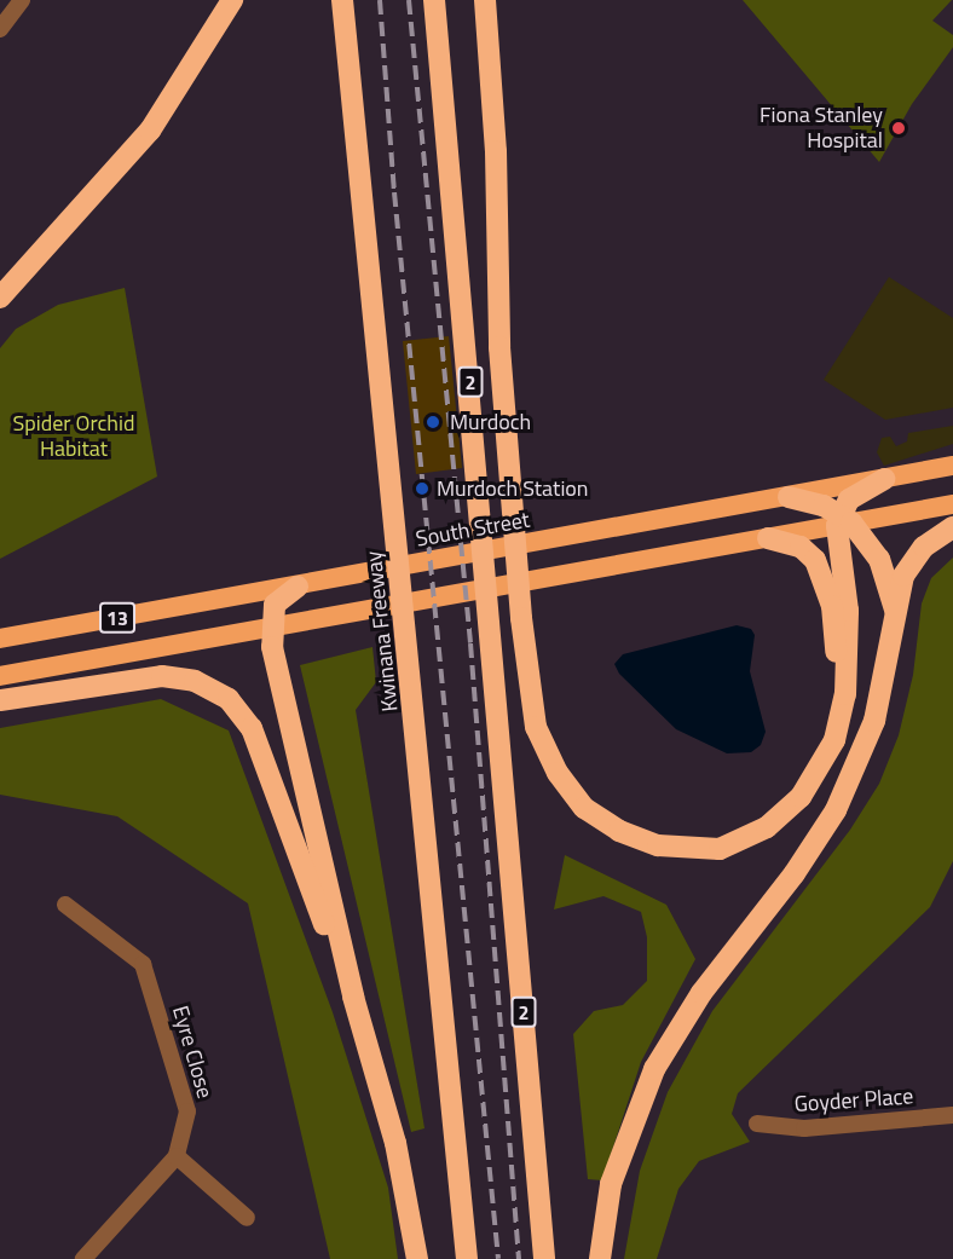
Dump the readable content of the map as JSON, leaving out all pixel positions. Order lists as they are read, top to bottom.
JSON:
{
  "streets": {
    "highway": [
      "2",
      "South Street",
      "13",
      "Kwinana Freeway"
    ],
    "street": ["Eyre Close", "Goyder Place"]
  },
  "parks": ["Spider Orchid Habitat"],
  "places": ["Fiona Stanley Hospital", "Murdoch", "Murdoch Station"]
}
